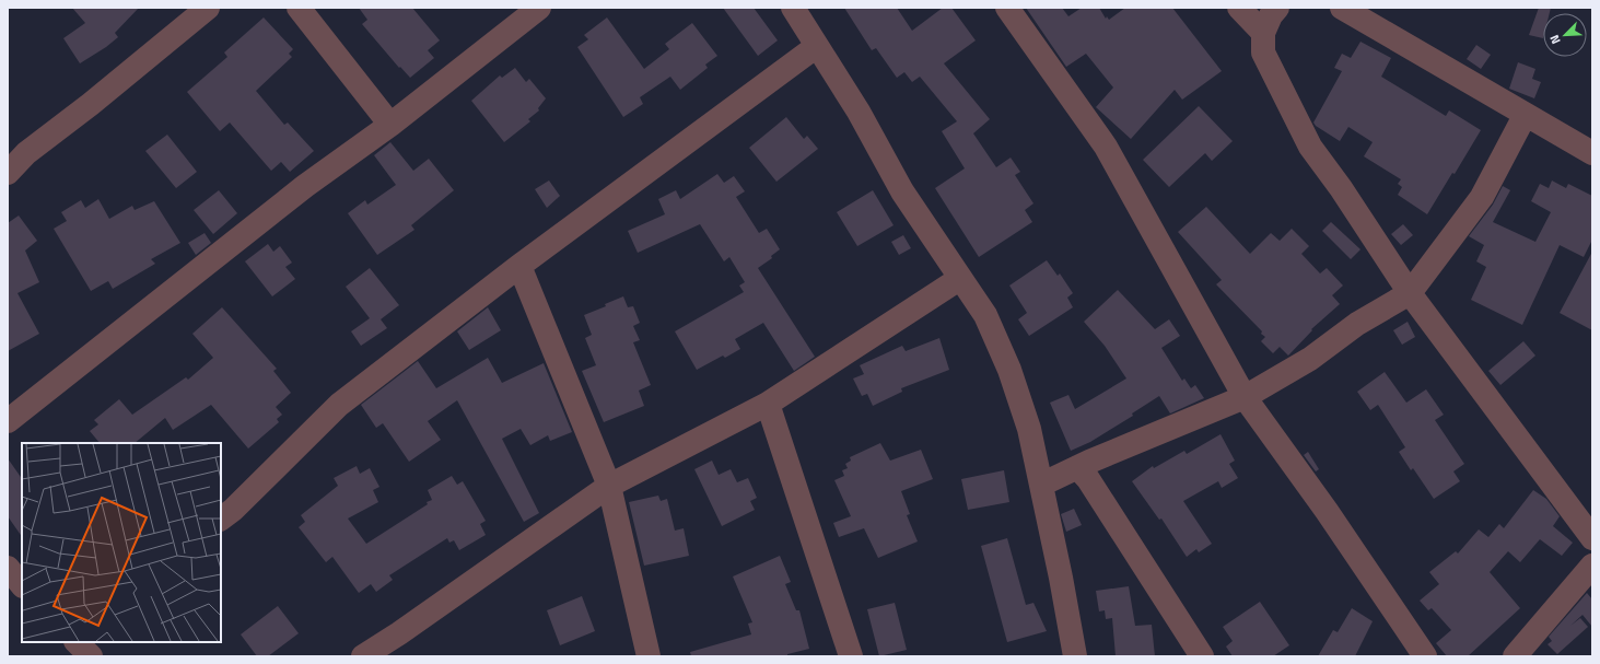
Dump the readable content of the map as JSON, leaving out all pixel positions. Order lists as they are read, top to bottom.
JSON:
{
  "north": "bottom left"
}
